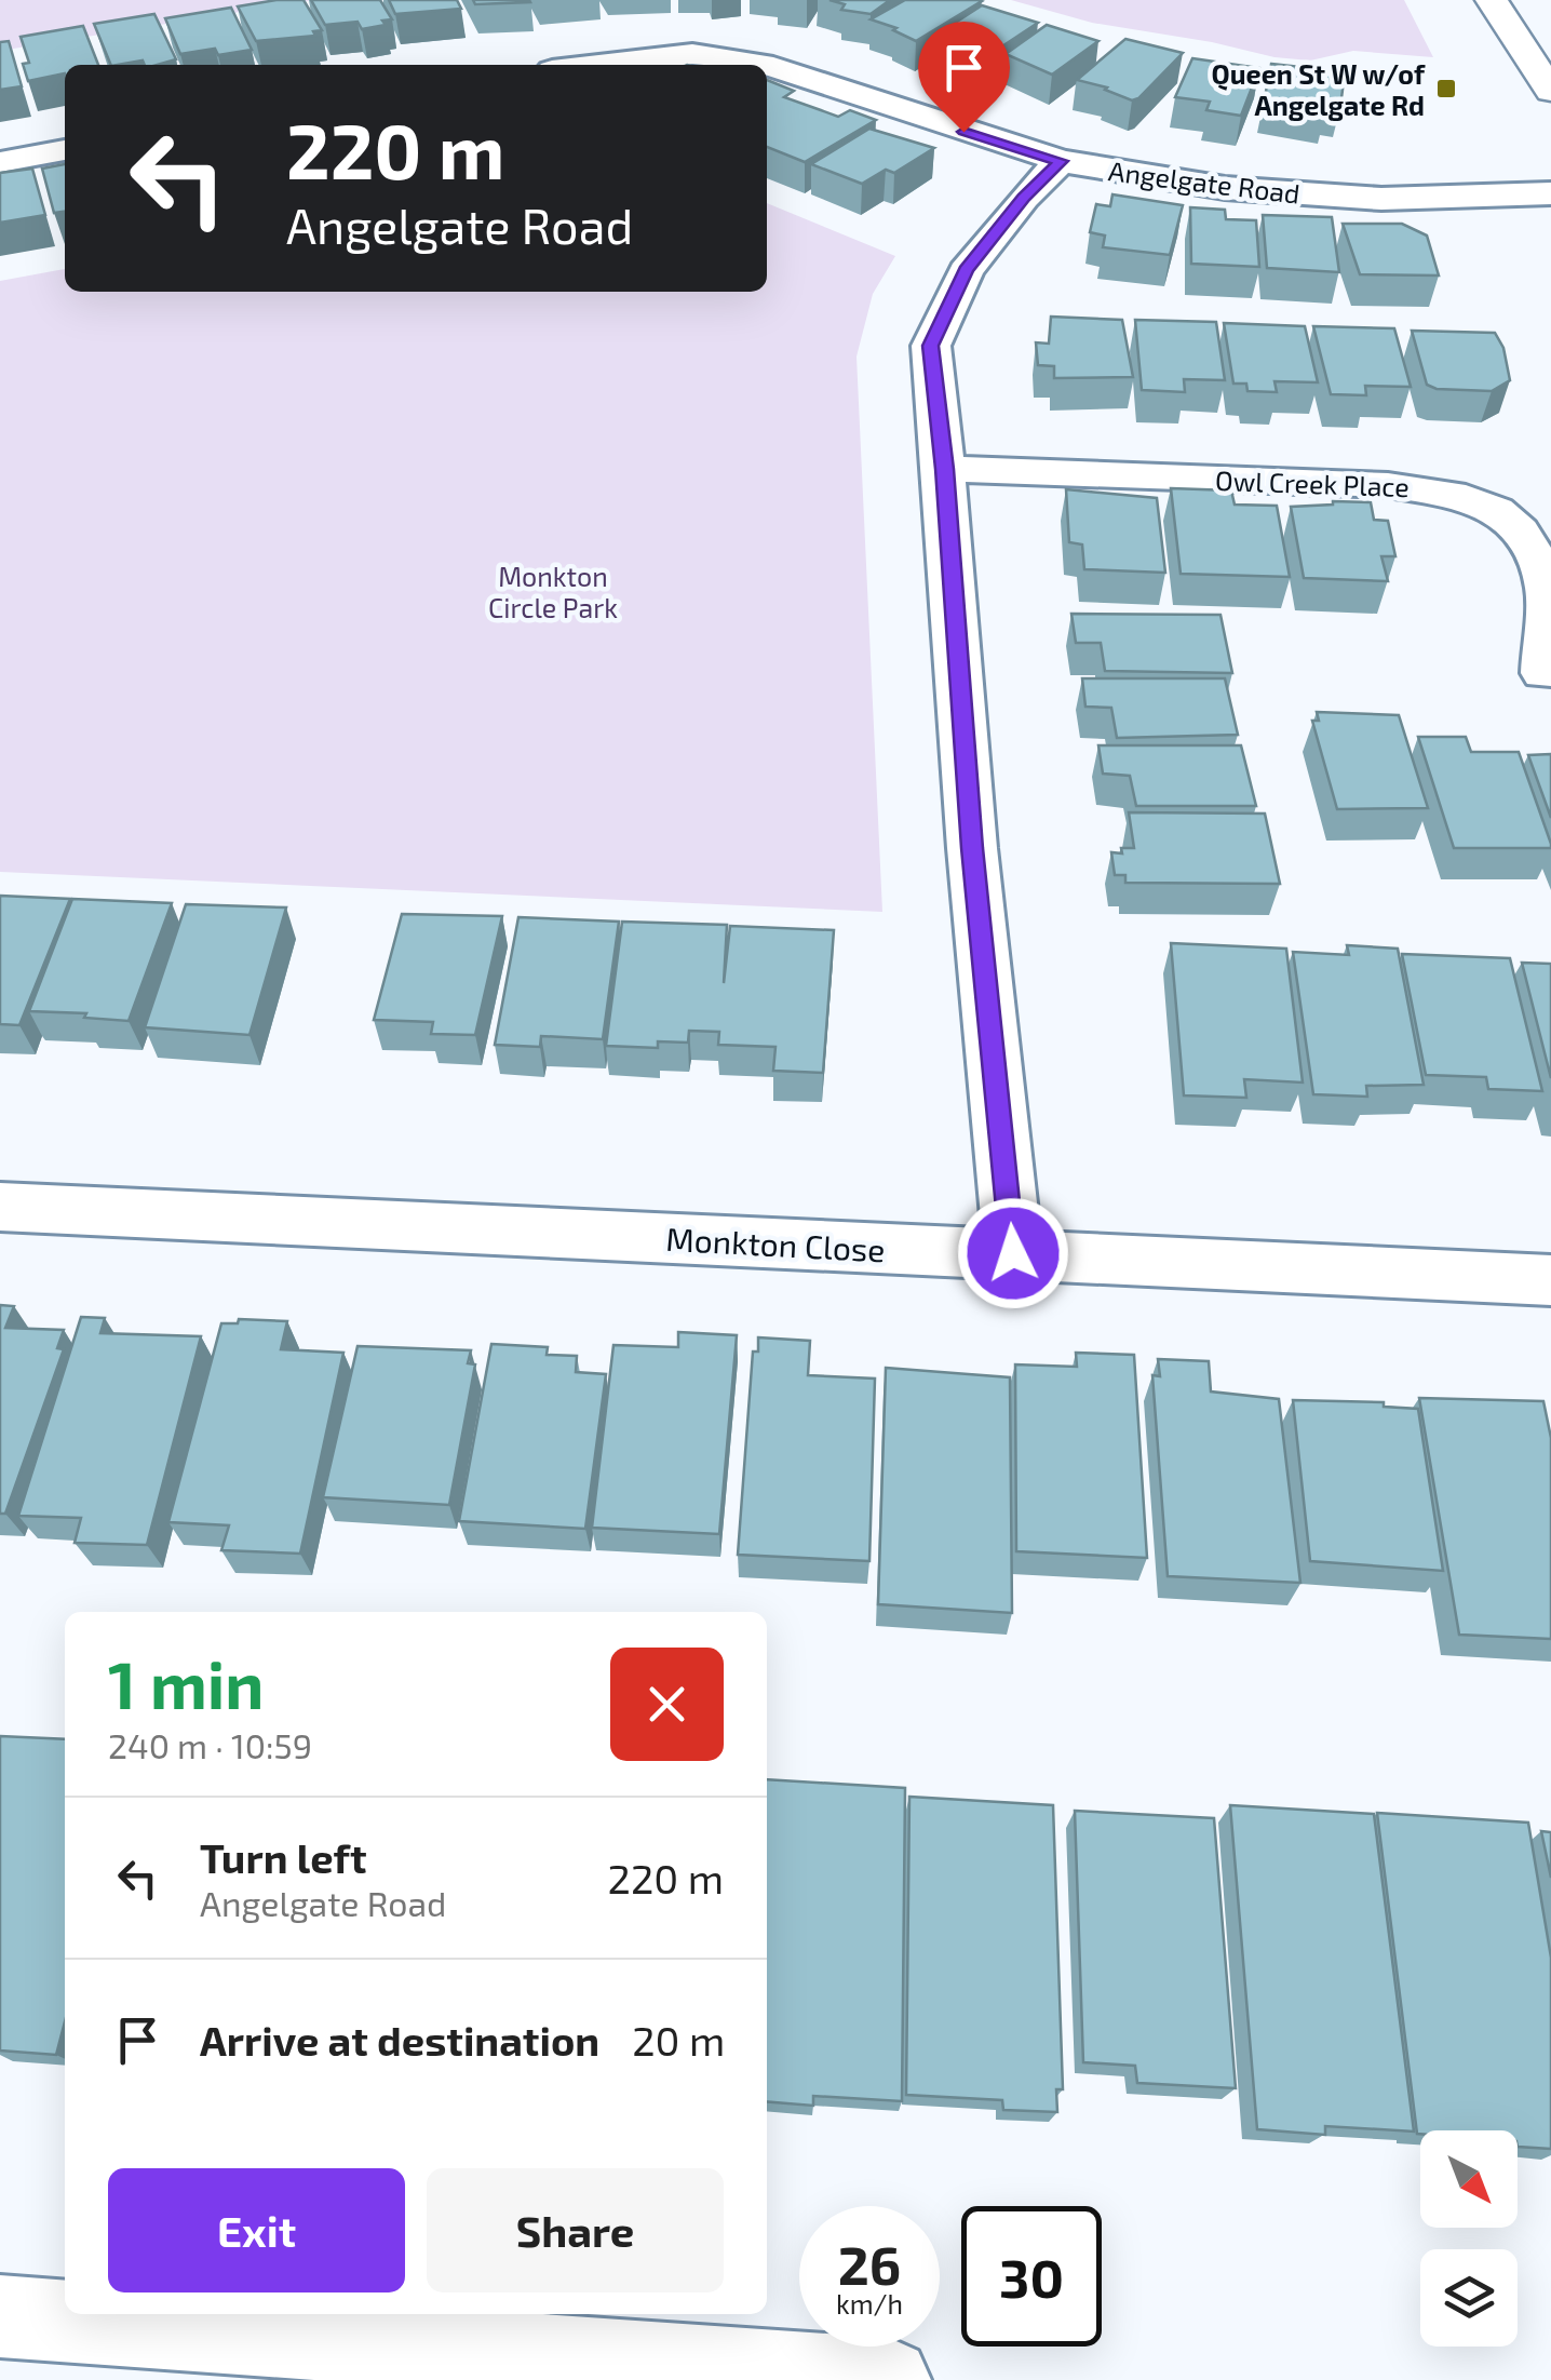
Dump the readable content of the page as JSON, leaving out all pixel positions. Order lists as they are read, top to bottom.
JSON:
{
  "streets": {
    "street": ["Angelgate Road", "Owl Creek Place", "Monkton Close"]
  },
  "parks": ["Monkton Circle Park"],
  "places": {
    "transit": ["Queen St W w/of Angelgate Rd"]
  },
  "north": "bottom right",
  "page": {
    "turn": ["220 m", "Angelgate Road"],
    "heading": ["1 min", "240 m · 10:59"],
    "list": [
      {
        "name": "Turn left",
        "note": "Angelgate Road",
        "value": "220 m"
      },
      {
        "name": "Arrive at destination",
        "value": "20 m"
      }
    ],
    "buttons": ["Exit", "Share"],
    "speed": "26 km/h",
    "limit": "30"
  }
}
